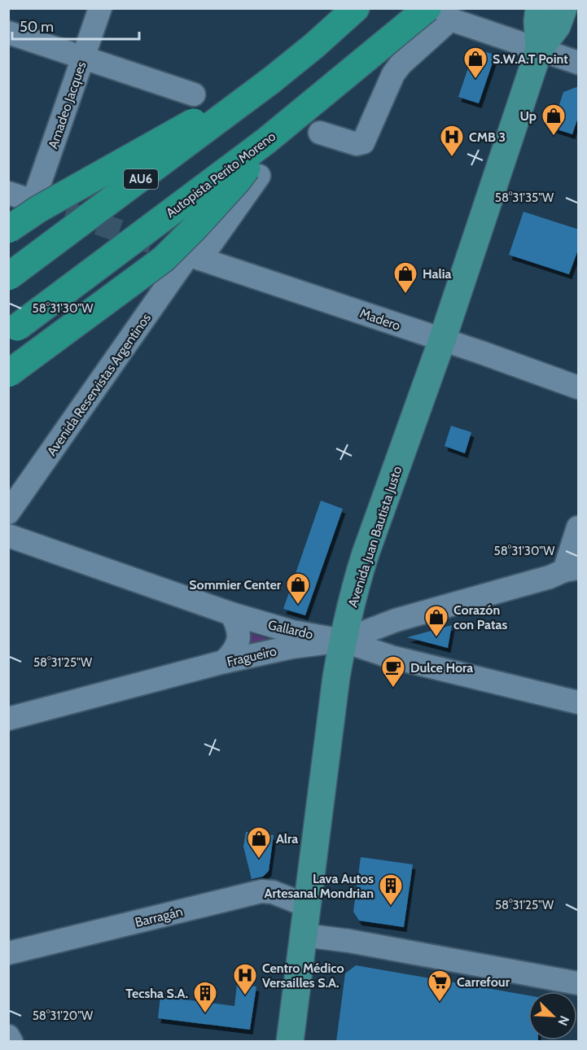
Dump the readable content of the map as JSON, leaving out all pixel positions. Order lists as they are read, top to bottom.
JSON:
{
  "streets": {
    "highway": ["Autopista Perito Moreno", "AU6"],
    "main road": ["Avenida Juan Bautista Justo"],
    "street": [
      "Amadeo Jacques",
      "Madero",
      "Avenida Reservistas Argentinos",
      "Gallardo",
      "Fragueiro",
      "Barragán"
    ]
  },
  "crossings": [
    ["Madero", "Avenida Reservistas Argentinos"],
    ["Madero", "Avenida Juan Bautista Justo"],
    ["Avenida Juan Bautista Justo", "Gallardo"],
    ["Avenida Juan Bautista Justo", "Fragueiro"],
    ["Avenida Juan Bautista Justo", "Barragán"],
    ["Gallardo", "Fragueiro"]
  ],
  "places": {
    "shop": [
      "S.W.A.T Point",
      "Up",
      "Halia",
      "Sommier Center",
      "Corazón con Patas",
      "Alra"
    ],
    "hospital": ["CMB 3", "Centro Médico Versailles S.A."],
    "cafe": ["Dulce Hora"],
    "building": ["Lava Autos Artesanal Mondrian", "Tecsha S.A."],
    "supermarket": ["Carrefour"]
  },
  "scale_bar": "50 m",
  "north": "bottom right",
  "coordinates": [
    "58°31'35\"W",
    "58°31'30\"W",
    "58°31'25\"W",
    "58°31'20\"W"
  ]
}
